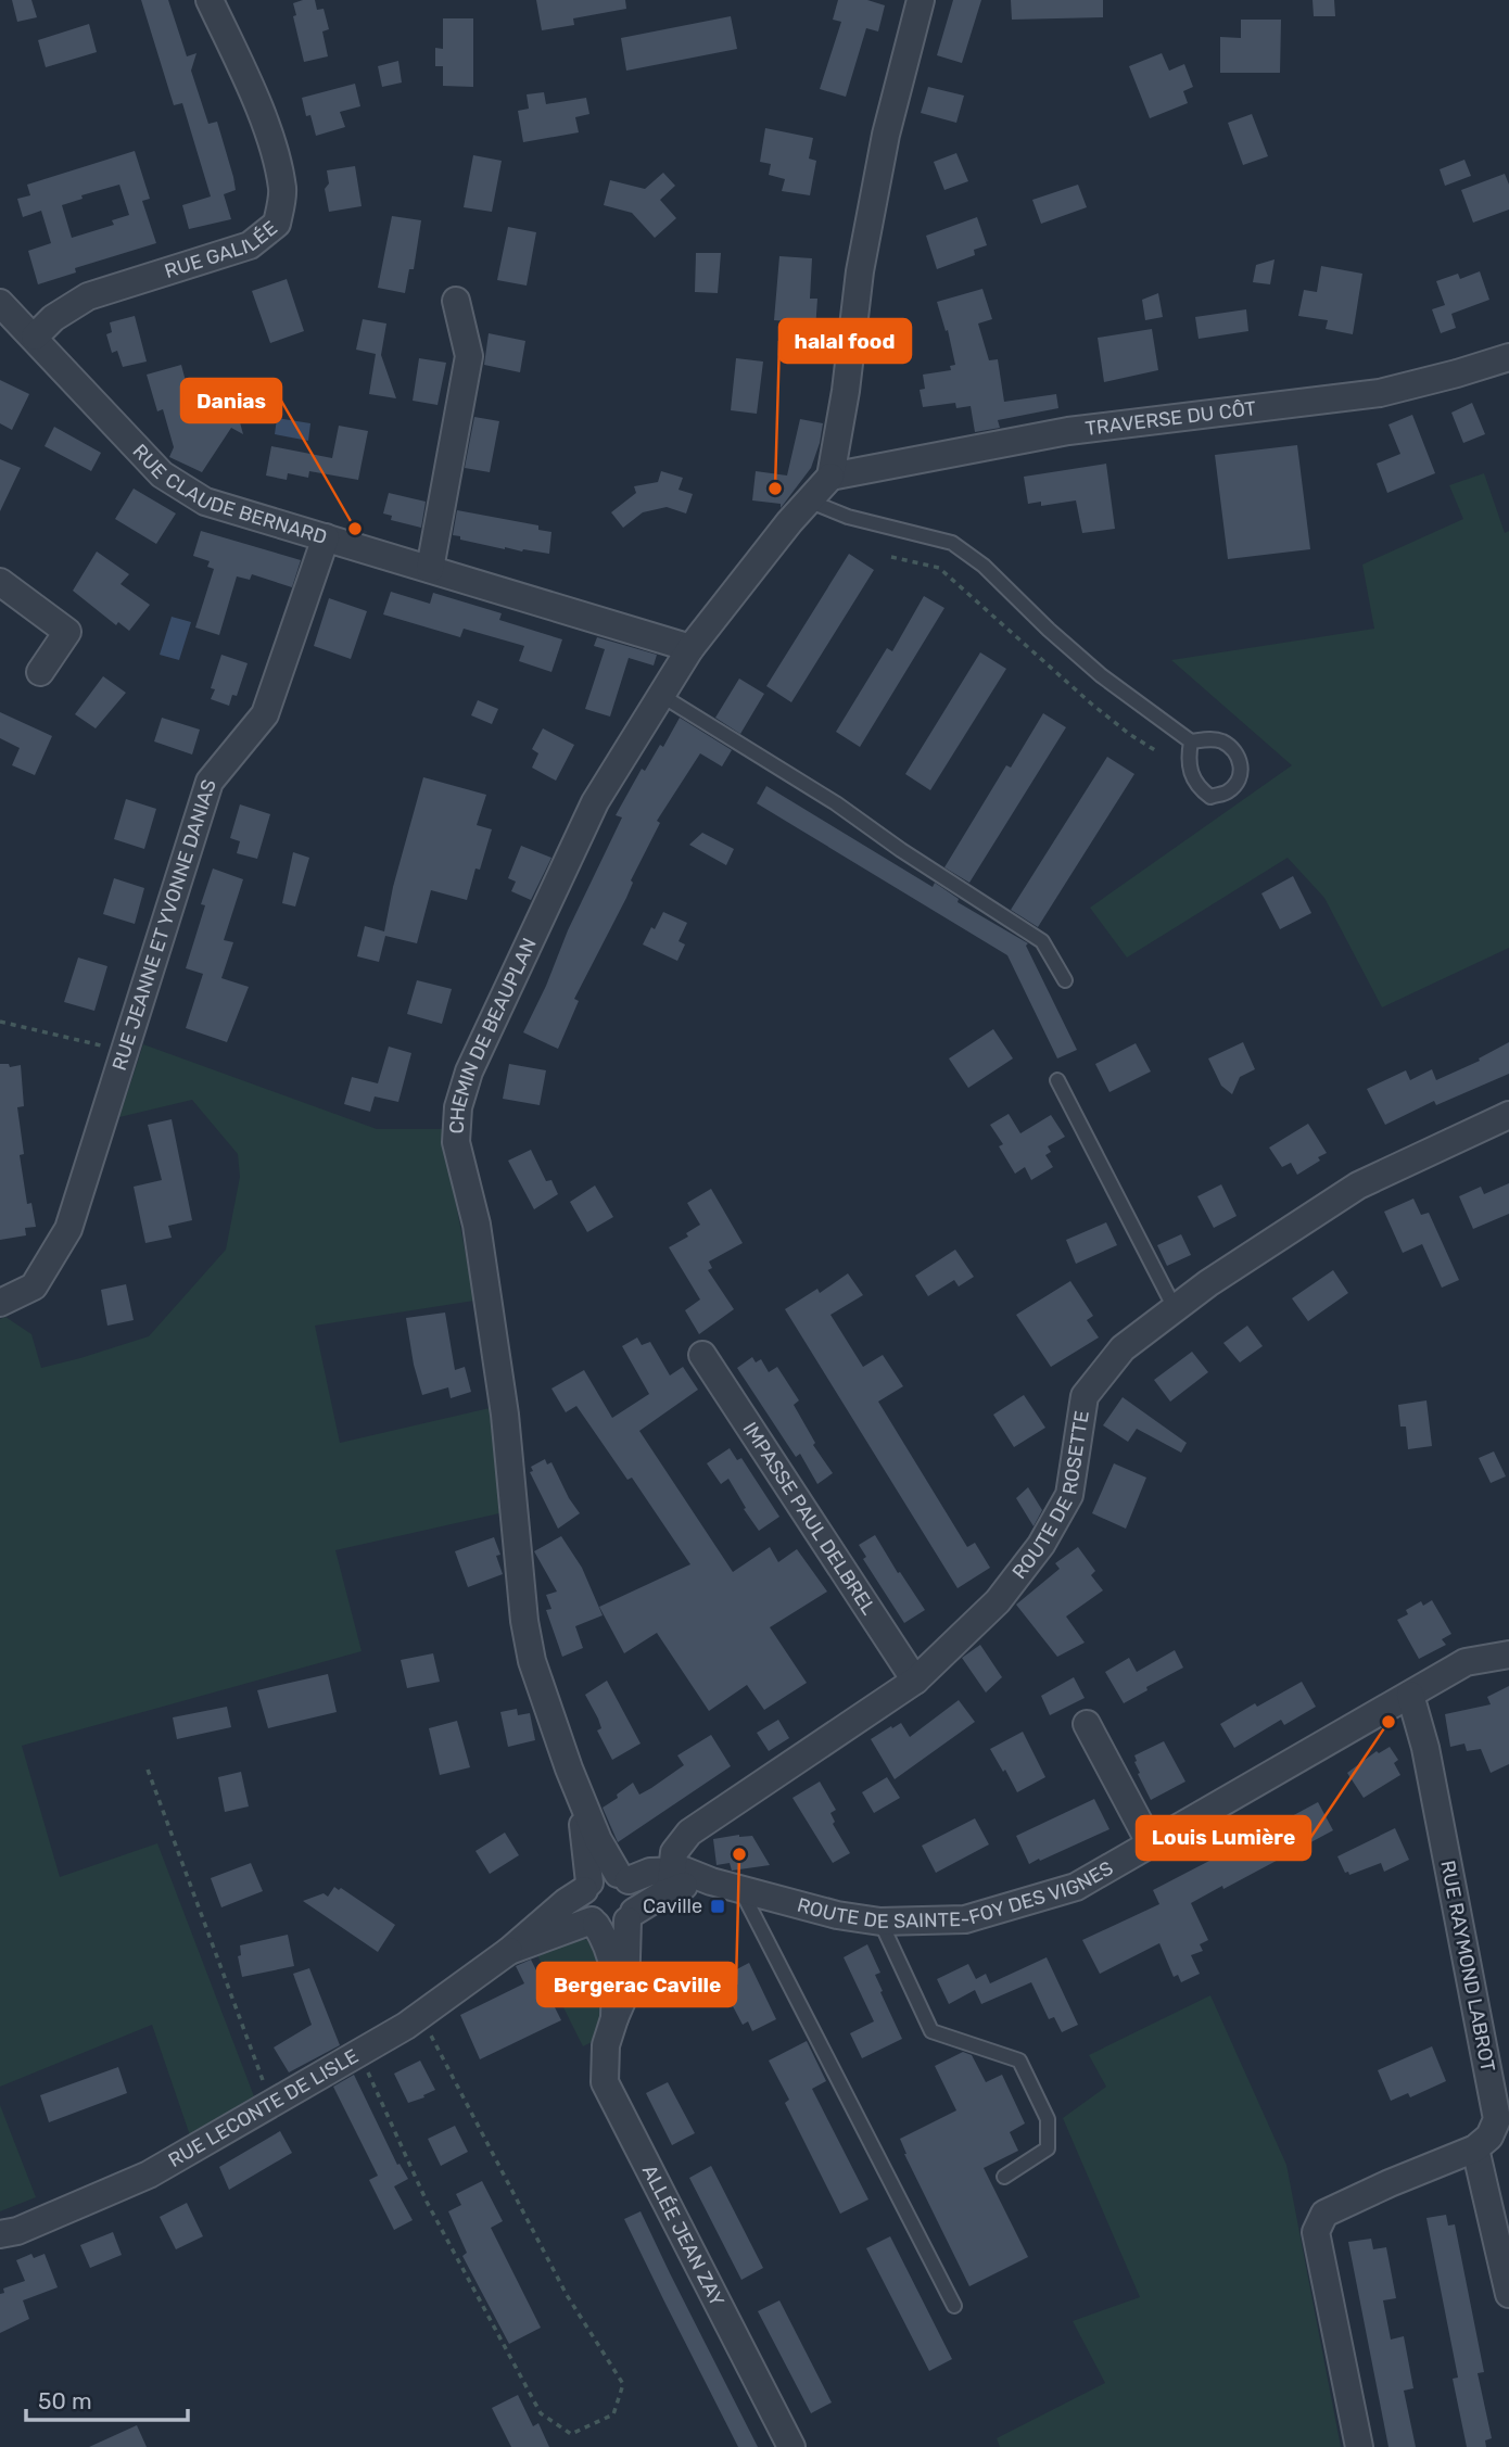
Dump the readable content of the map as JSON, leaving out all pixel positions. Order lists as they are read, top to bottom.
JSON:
{
  "streets": {
    "street": [
      "RUE GALILÉE",
      "TRAVERSE DU CÔT",
      "RUE CLAUDE BERNARD",
      "RUE JEANNE ET YVONNE DANIAS",
      "CHEMIN DE BEAUPLAN",
      "ROUTE DE ROSETTE",
      "IMPASSE PAUL DELBREL",
      "ROUTE DE SAINTE-FOY DES VIGNES",
      "RUE RAYMOND LABROT",
      "RUE LECONTE DE LISLE",
      "ALLÉE JEAN ZAY"
    ]
  },
  "crossings": [
    ["RUE GALILÉE", "RUE CLAUDE BERNARD"],
    ["TRAVERSE DU CÔT", "CHEMIN DE BEAUPLAN"],
    ["RUE CLAUDE BERNARD", "RUE JEANNE ET YVONNE DANIAS"],
    ["RUE CLAUDE BERNARD", "CHEMIN DE BEAUPLAN"],
    ["CHEMIN DE BEAUPLAN", "ROUTE DE SAINTE-FOY DES VIGNES"],
    ["CHEMIN DE BEAUPLAN", "RUE LECONTE DE LISLE"],
    ["CHEMIN DE BEAUPLAN", "ALLÉE JEAN ZAY"],
    ["ROUTE DE ROSETTE", "IMPASSE PAUL DELBREL"],
    ["ROUTE DE ROSETTE", "ROUTE DE SAINTE-FOY DES VIGNES"],
    ["ROUTE DE SAINTE-FOY DES VIGNES", "RUE RAYMOND LABROT"],
    ["ROUTE DE SAINTE-FOY DES VIGNES", "RUE LECONTE DE LISLE"],
    ["ROUTE DE SAINTE-FOY DES VIGNES", "ALLÉE JEAN ZAY"],
    ["RUE LECONTE DE LISLE", "ALLÉE JEAN ZAY"]
  ],
  "places": {
    "other": [
      "halal food",
      "Danias",
      "Louis Lumière",
      "Bergerac Caville"
    ],
    "transit": ["Caville"]
  },
  "scale_bar": "50 m"
}
